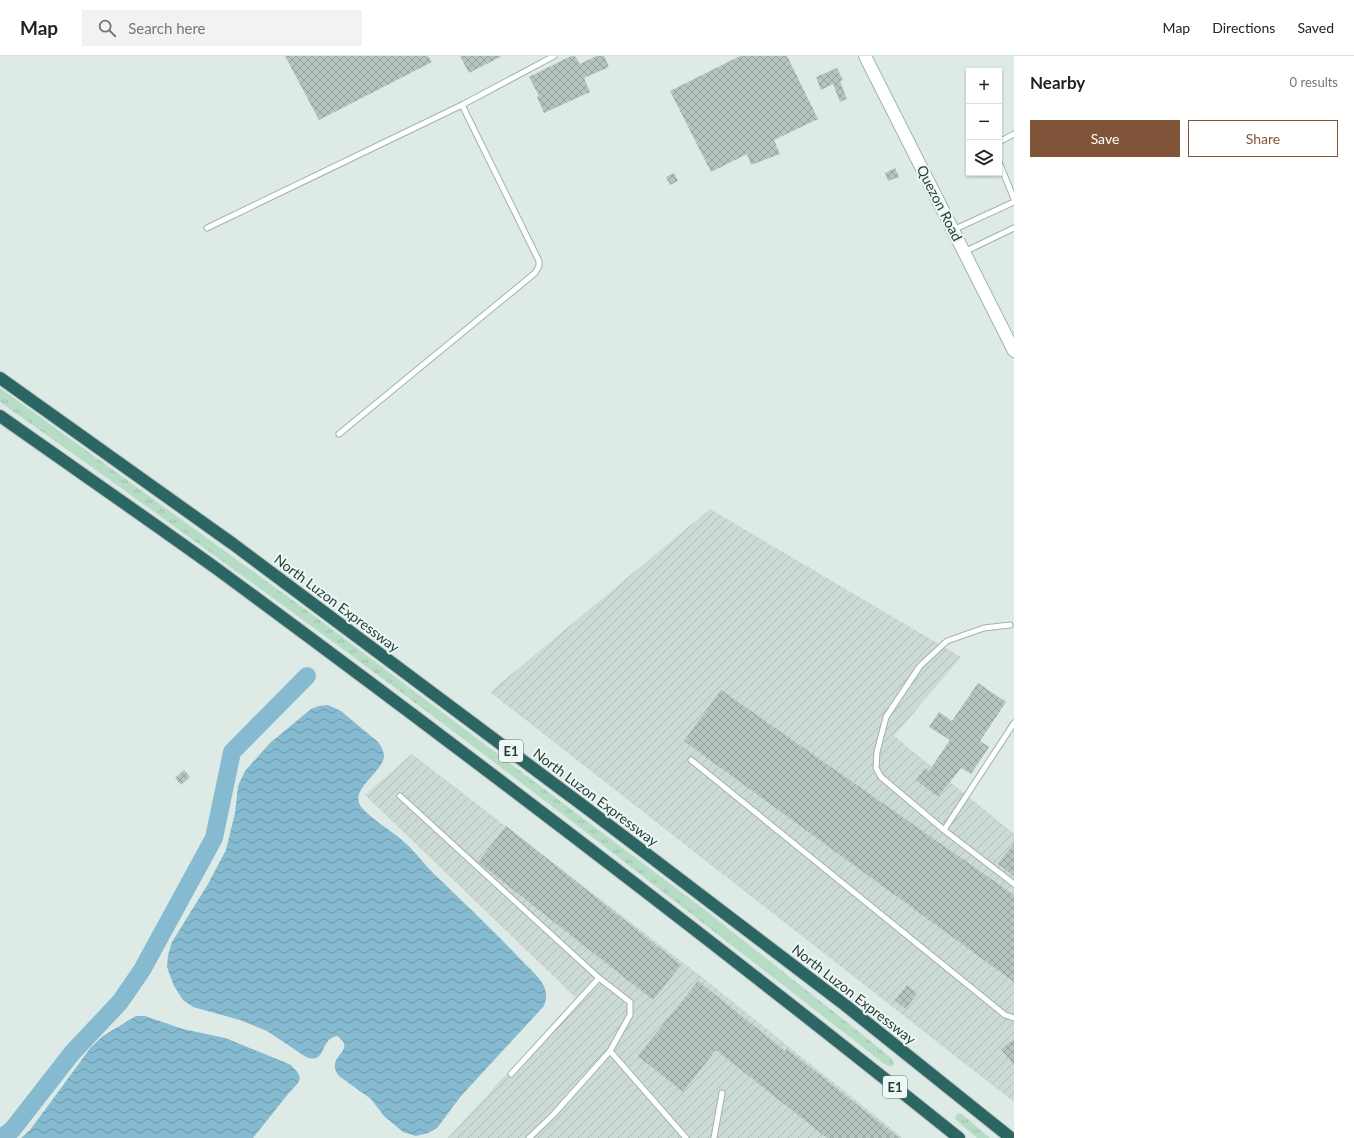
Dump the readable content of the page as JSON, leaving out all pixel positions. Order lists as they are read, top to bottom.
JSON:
{
  "streets": {
    "highway": ["North Luzon Expressway", "E1"],
    "main road": ["Quezon Road"]
  },
  "page": {
    "header": "Map",
    "search": "Search here",
    "nav": ["Map", "Directions", "Saved"],
    "heading": ["Nearby", "0 results"],
    "map_buttons": ["+", "−"],
    "buttons": ["Save", "Share"]
  }
}
